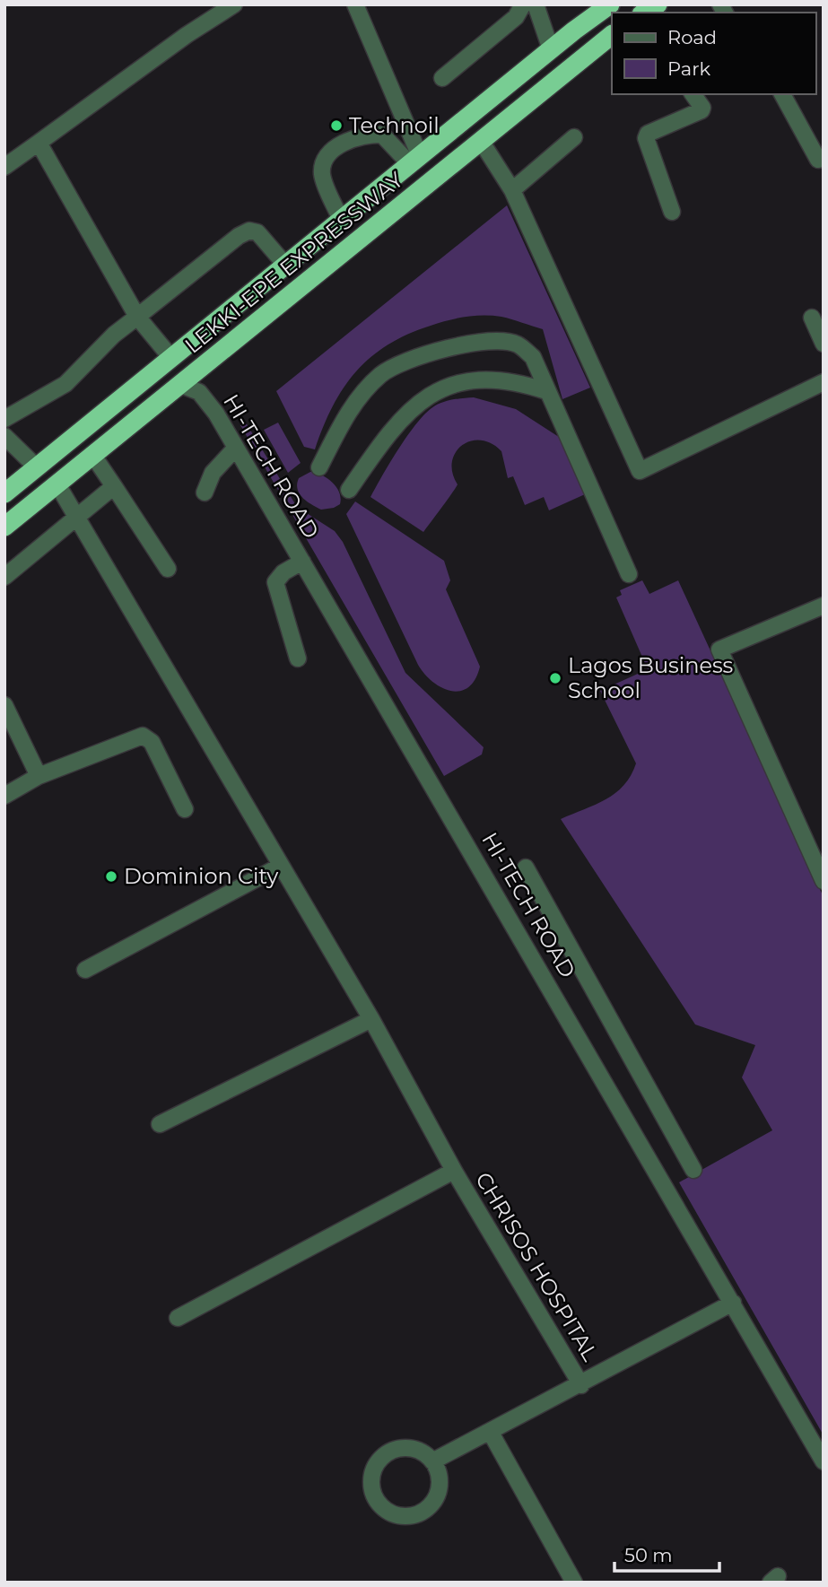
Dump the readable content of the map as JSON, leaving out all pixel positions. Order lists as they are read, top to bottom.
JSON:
{
  "streets": {
    "highway": ["LEKKI-EPE EXPRESSWAY"],
    "street": ["HI-TECH ROAD", "CHRISOS HOSPITAL"]
  },
  "crossings": [
    ["LEKKI-EPE EXPRESSWAY", "HI-TECH ROAD"],
    ["LEKKI-EPE EXPRESSWAY", "CHRISOS HOSPITAL"]
  ],
  "places": ["Technoil", "Lagos Business School", "Dominion City"],
  "legend": ["Road", "Park"],
  "scale_bar": "50 m"
}
